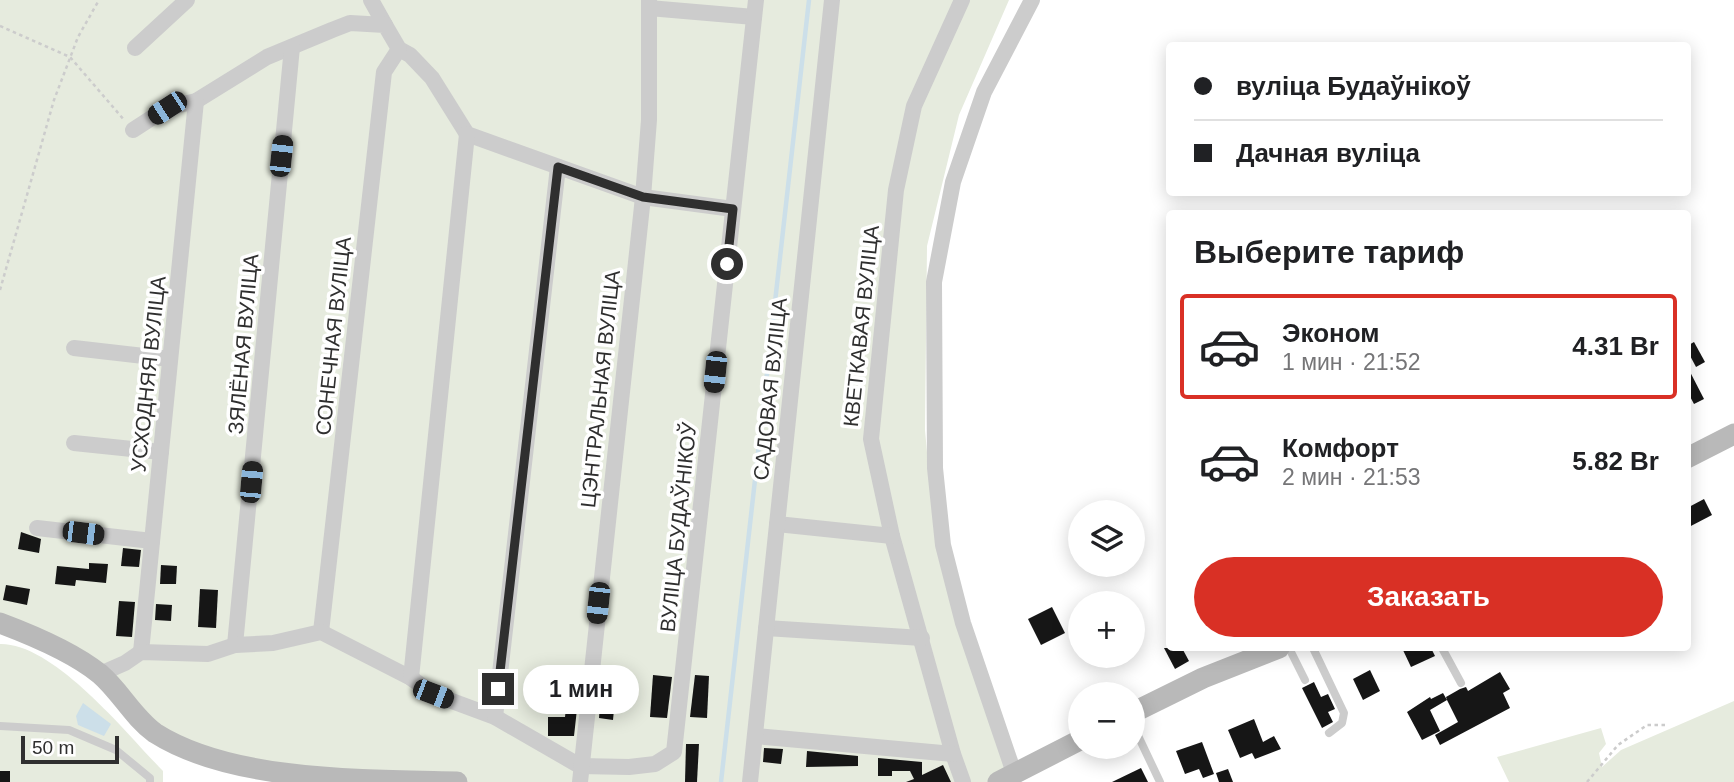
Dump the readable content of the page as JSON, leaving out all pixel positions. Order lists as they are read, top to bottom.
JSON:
{
  "streets": {
    "street": [
      "КВЕТКАВАЯ ВУЛІЦА",
      "СОНЕЧНАЯ ВУЛІЦА",
      "ЗЯЛЁНАЯ ВУЛІЦА",
      "УСХОДНЯЯ ВУЛІЦА",
      "ЦЭНТРАЛЬНАЯ ВУЛІЦА",
      "САДОВАЯ ВУЛІЦА",
      "ВУЛІЦА БУДАЎНІКОЎ"
    ]
  },
  "crossings": [
    ["ЦЭНТРАЛЬНАЯ ВУЛІЦА", "ВУЛІЦА БУДАЎНІКОЎ"]
  ],
  "scale_bar": "50 m",
  "page": {
    "banner": ["вуліца Будаўнікоў", "Дачная вуліца"],
    "heading": "Выберите тариф",
    "list": [
      {
        "name": "Эконом",
        "note": "1 мин · 21:52",
        "value": "4.31 Br"
      },
      {
        "name": "Комфорт",
        "note": "2 мин · 21:53",
        "value": "5.82 Br"
      }
    ],
    "map_buttons": ["+", "−"],
    "buttons": "Заказать",
    "bubble": "1 мин",
    "scale": "50 m"
  }
}
